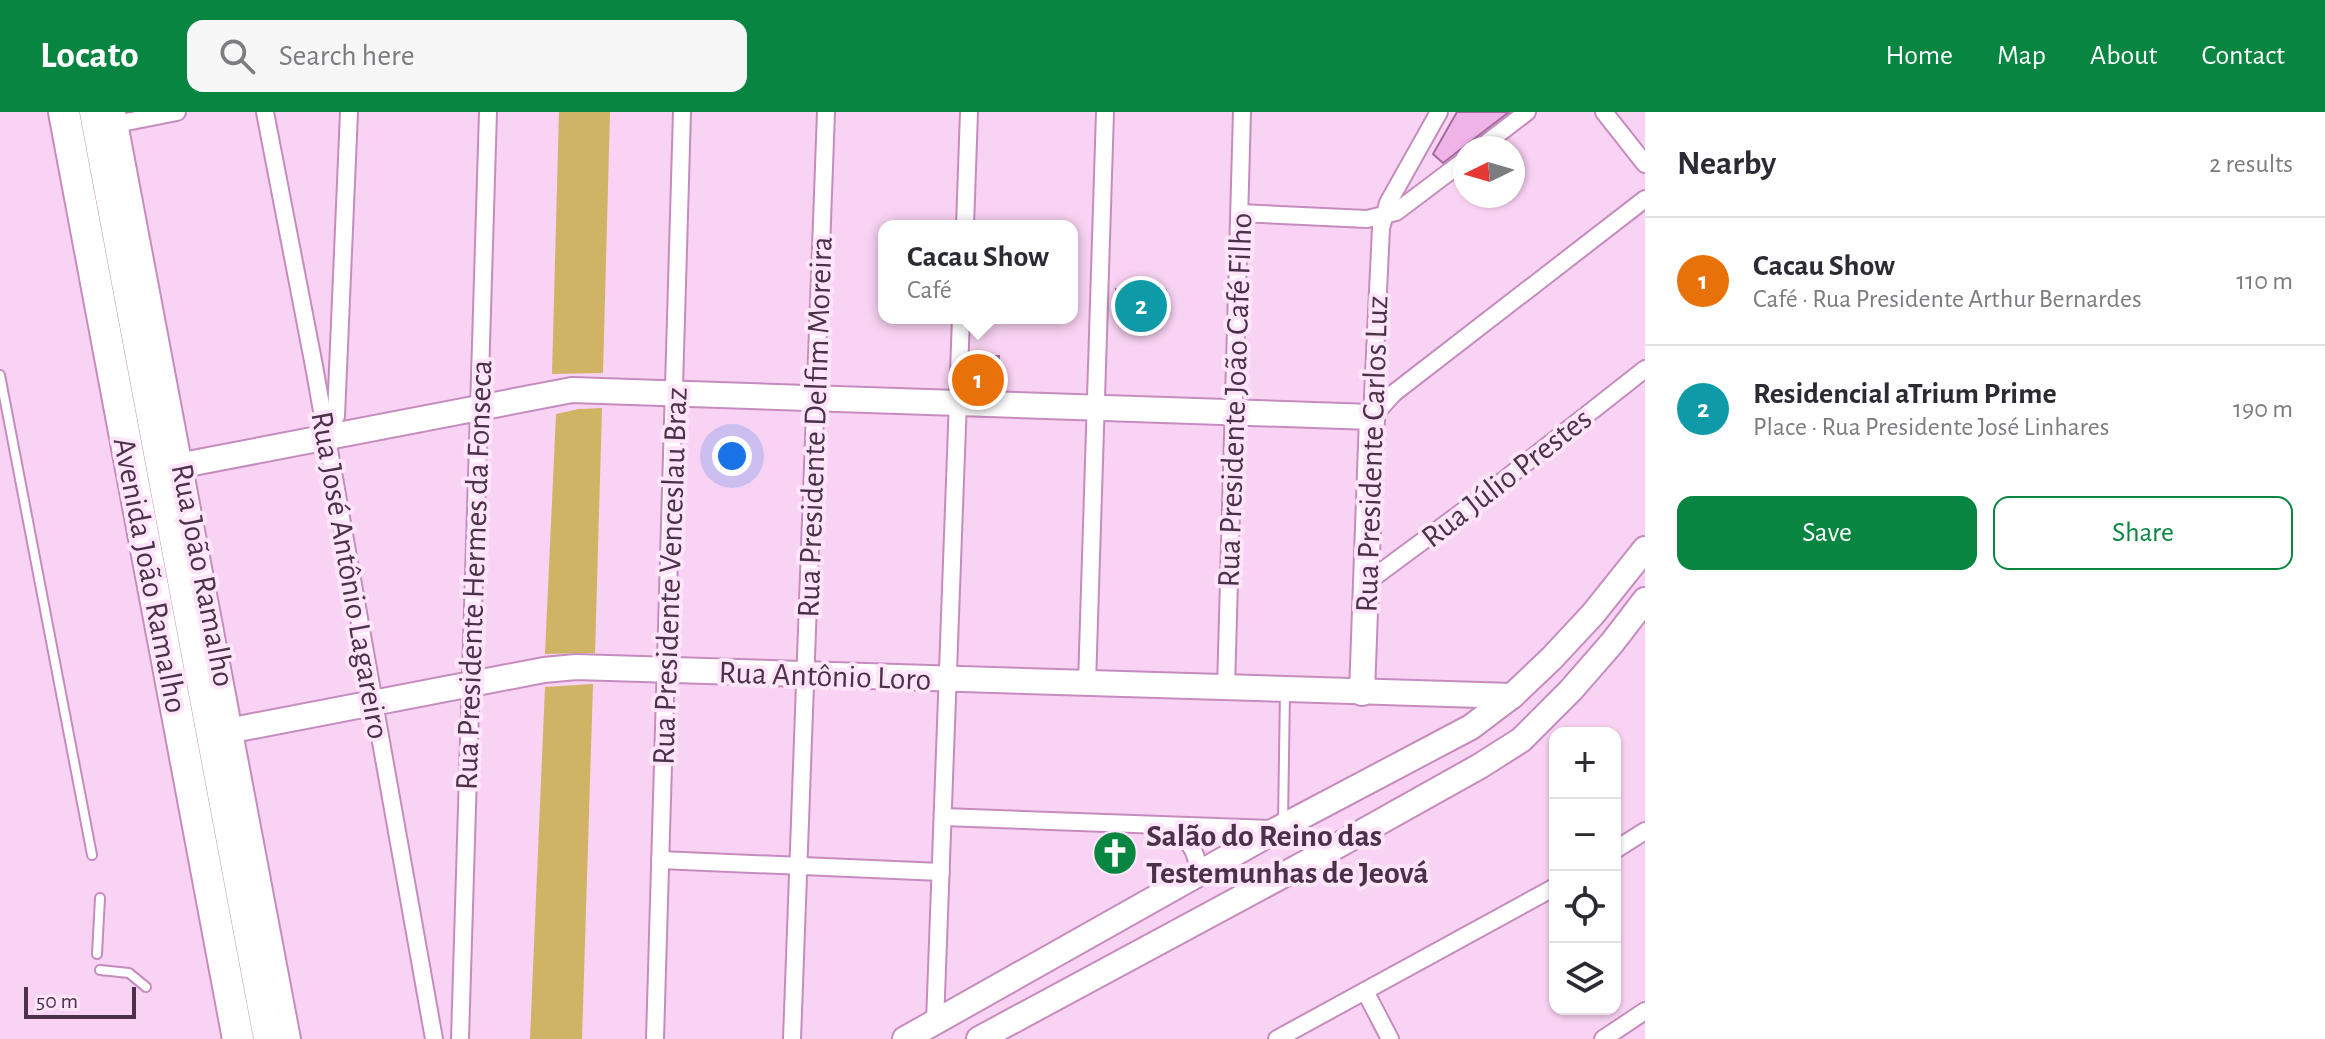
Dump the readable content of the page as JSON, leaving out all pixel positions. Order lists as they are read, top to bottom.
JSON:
{
  "streets": {
    "highway": ["Avenida João Ramalho"],
    "street": [
      "Rua Presidente João Café Filho",
      "Rua Presidente Delfim Moreira",
      "Rua Presidente Carlos Luz",
      "Rua Júlio Prestes",
      "Rua João Ramalho",
      "Rua José Antônio Lagareiro",
      "Rua Presidente Hermes da Fonseca",
      "Rua Presidente Venceslau Braz",
      "Rua Antônio Loro"
    ]
  },
  "crossings": [
    ["Rua Presidente João Café Filho", "Rua Antônio Loro"],
    ["Rua Presidente Delfim Moreira", "Rua Antônio Loro"],
    ["Rua Presidente Carlos Luz", "Rua Júlio Prestes"],
    ["Rua Presidente Carlos Luz", "Rua Antônio Loro"],
    ["Avenida João Ramalho", "Rua João Ramalho"],
    ["Avenida João Ramalho", "Rua Antônio Loro"],
    ["Rua João Ramalho", "Rua Antônio Loro"],
    ["Rua José Antônio Lagareiro", "Rua Antônio Loro"],
    ["Rua Presidente Hermes da Fonseca", "Rua Antônio Loro"],
    ["Rua Presidente Venceslau Braz", "Rua Antônio Loro"]
  ],
  "places": {
    "church": ["Salão do Reino das Testemunhas de Jeová"]
  },
  "scale_bar": "50 m",
  "north": "left",
  "page": {
    "header": "Locato",
    "search": "Search here",
    "nav": [
      "Home",
      "Map",
      "About",
      "Contact"
    ],
    "heading": ["Nearby", "2 results"],
    "list": [
      {
        "mark": "1",
        "name": "Cacau Show",
        "note": "Café · Rua Presidente Arthur Bernardes",
        "value": "110 m"
      },
      {
        "mark": "2",
        "name": "Residencial aTrium Prime",
        "note": "Place · Rua Presidente José Linhares",
        "value": "190 m"
      }
    ],
    "popup": ["Cacau Show", "Café"],
    "pins": ["2", "1"],
    "buttons": ["Save", "Share"],
    "map_buttons": ["+", "−"],
    "scale": "50 m"
  }
}
